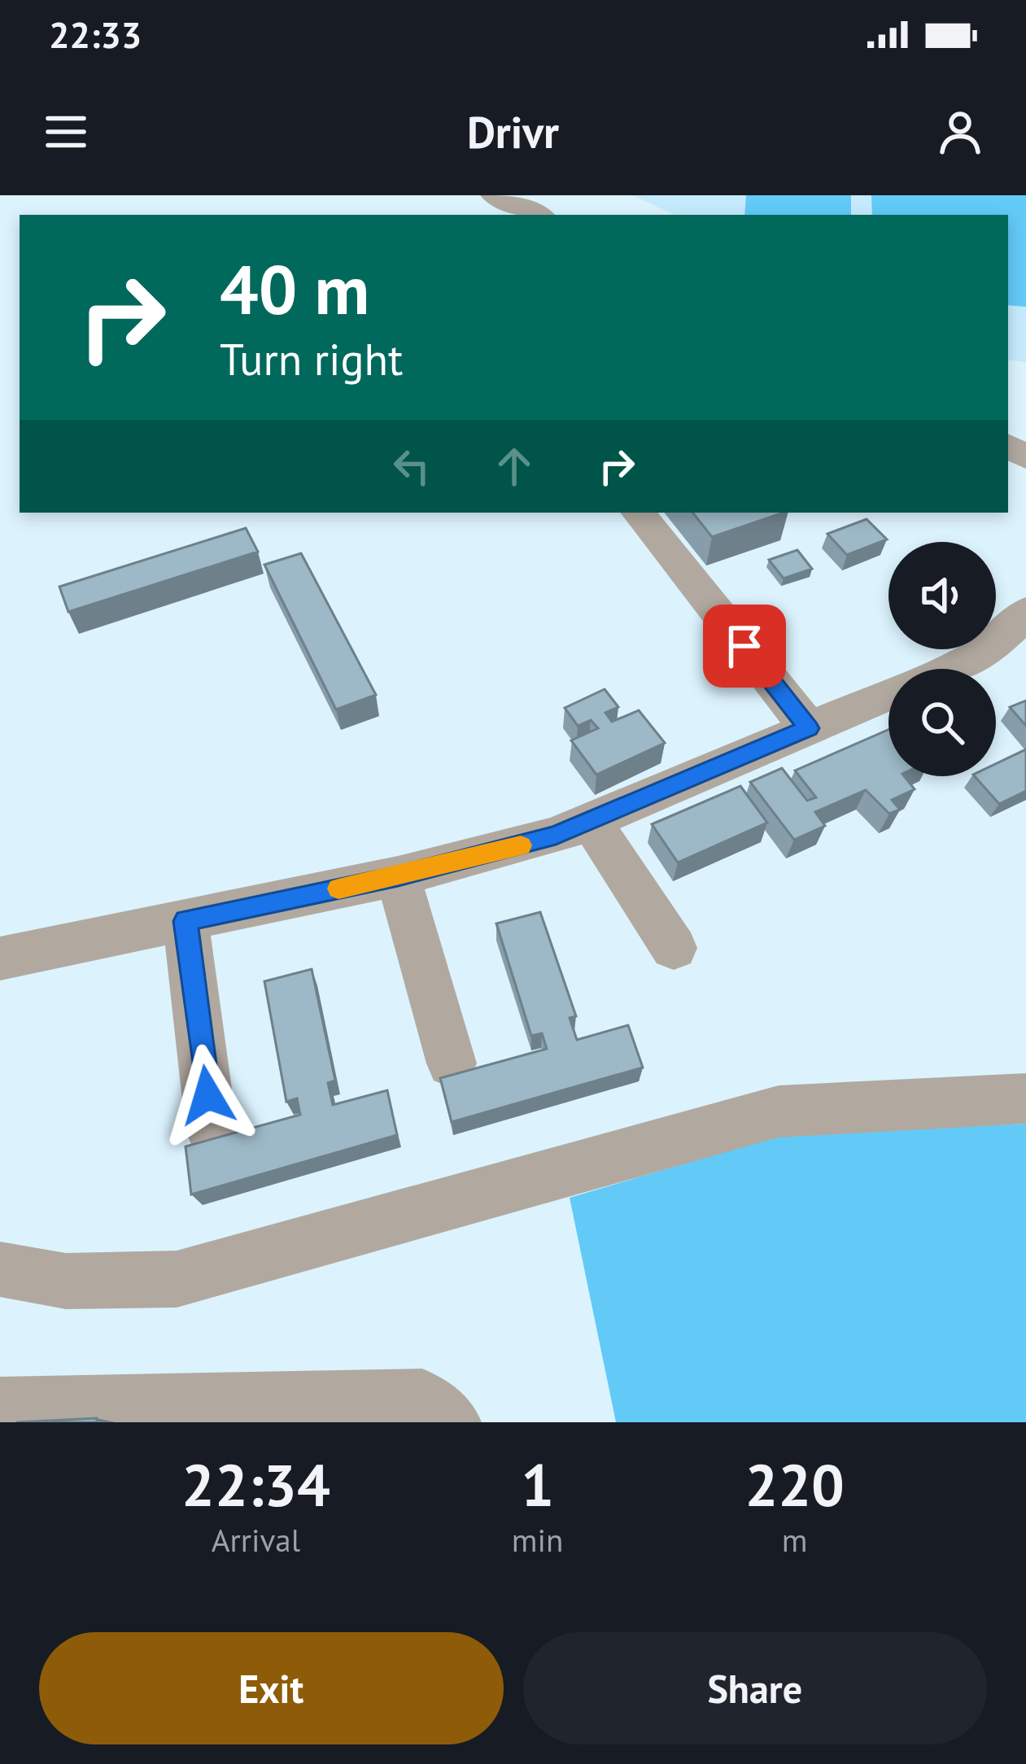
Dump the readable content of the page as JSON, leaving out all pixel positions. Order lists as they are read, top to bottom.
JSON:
{
  "page": {
    "status": "22:33",
    "header": "Drivr",
    "turn": ["40 m", "Turn right"],
    "eta": [
      "22:34",
      "Arrival",
      "1",
      "min",
      "220",
      "m"
    ],
    "buttons": ["Exit", "Share"]
  }
}
